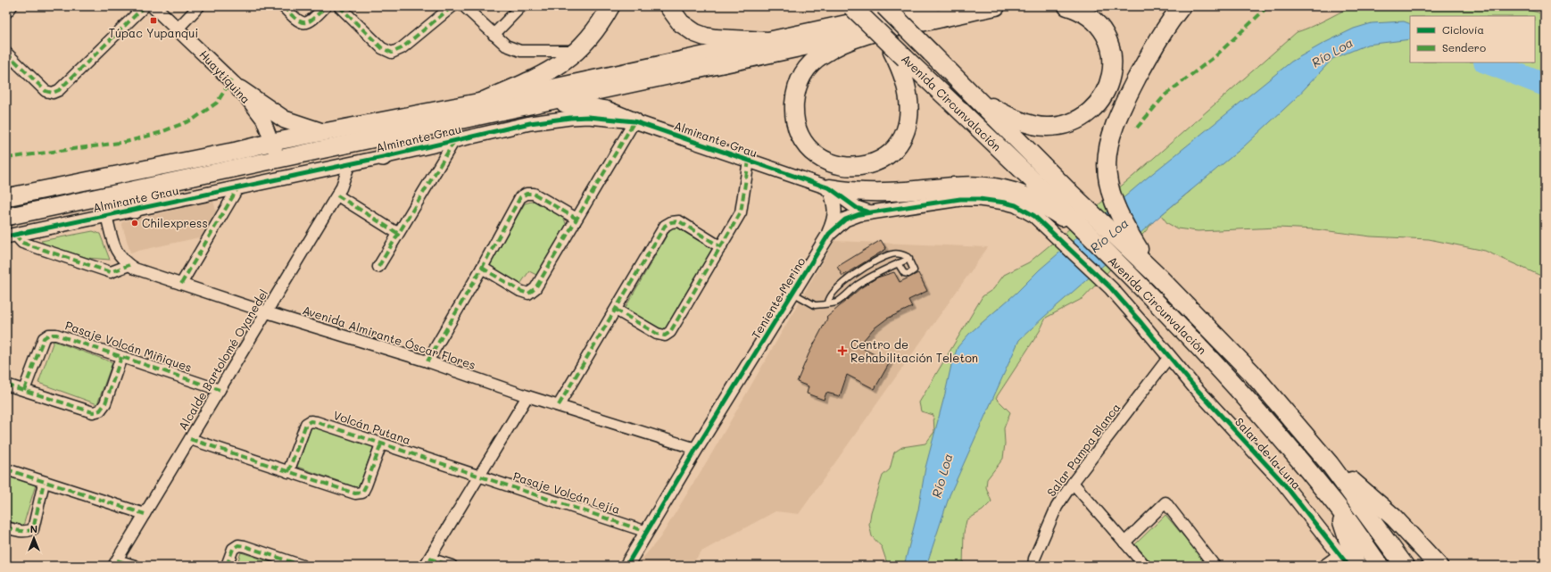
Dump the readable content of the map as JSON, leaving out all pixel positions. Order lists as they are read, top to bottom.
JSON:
{
  "streets": {
    "highway": ["Avenida Circunvalación", "Almirante Grau"],
    "street": [
      "Huaytiquina",
      "Teniente Merino",
      "Avenida Almirante Óscar Flores",
      "Pasaje Volcán Miñiques",
      "Alcalde Bartolomé Oyanedel",
      "Volcán Putana",
      "Salar Pampa Blanca",
      "Salar de la Luna",
      "Pasaje Volcán Lejía"
    ]
  },
  "crossings": [
    ["Huaytiquina", "Almirante Grau"],
    ["Avenida Circunvalación", "Almirante Grau"],
    ["Avenida Circunvalación", "Teniente Merino"],
    ["Almirante Grau", "Teniente Merino"],
    ["Almirante Grau", "Avenida Almirante Óscar Flores"],
    ["Almirante Grau", "Alcalde Bartolomé Oyanedel"],
    ["Teniente Merino", "Avenida Almirante Óscar Flores"],
    ["Teniente Merino", "Salar de la Luna"],
    ["Teniente Merino", "Pasaje Volcán Lejía"],
    ["Avenida Almirante Óscar Flores", "Alcalde Bartolomé Oyanedel"],
    ["Pasaje Volcán Miñiques", "Alcalde Bartolomé Oyanedel"],
    ["Volcán Putana", "Pasaje Volcán Lejía"],
    ["Salar Pampa Blanca", "Salar de la Luna"]
  ],
  "water": ["Río Loa"],
  "places": {
    "transit": ["Túpac Yupanqui"],
    "other": ["Chilexpress"],
    "health": ["Centro de Rehabilitación Teleton"]
  },
  "legend": ["Ciclovía", "Sendero"],
  "north": "top"
}
